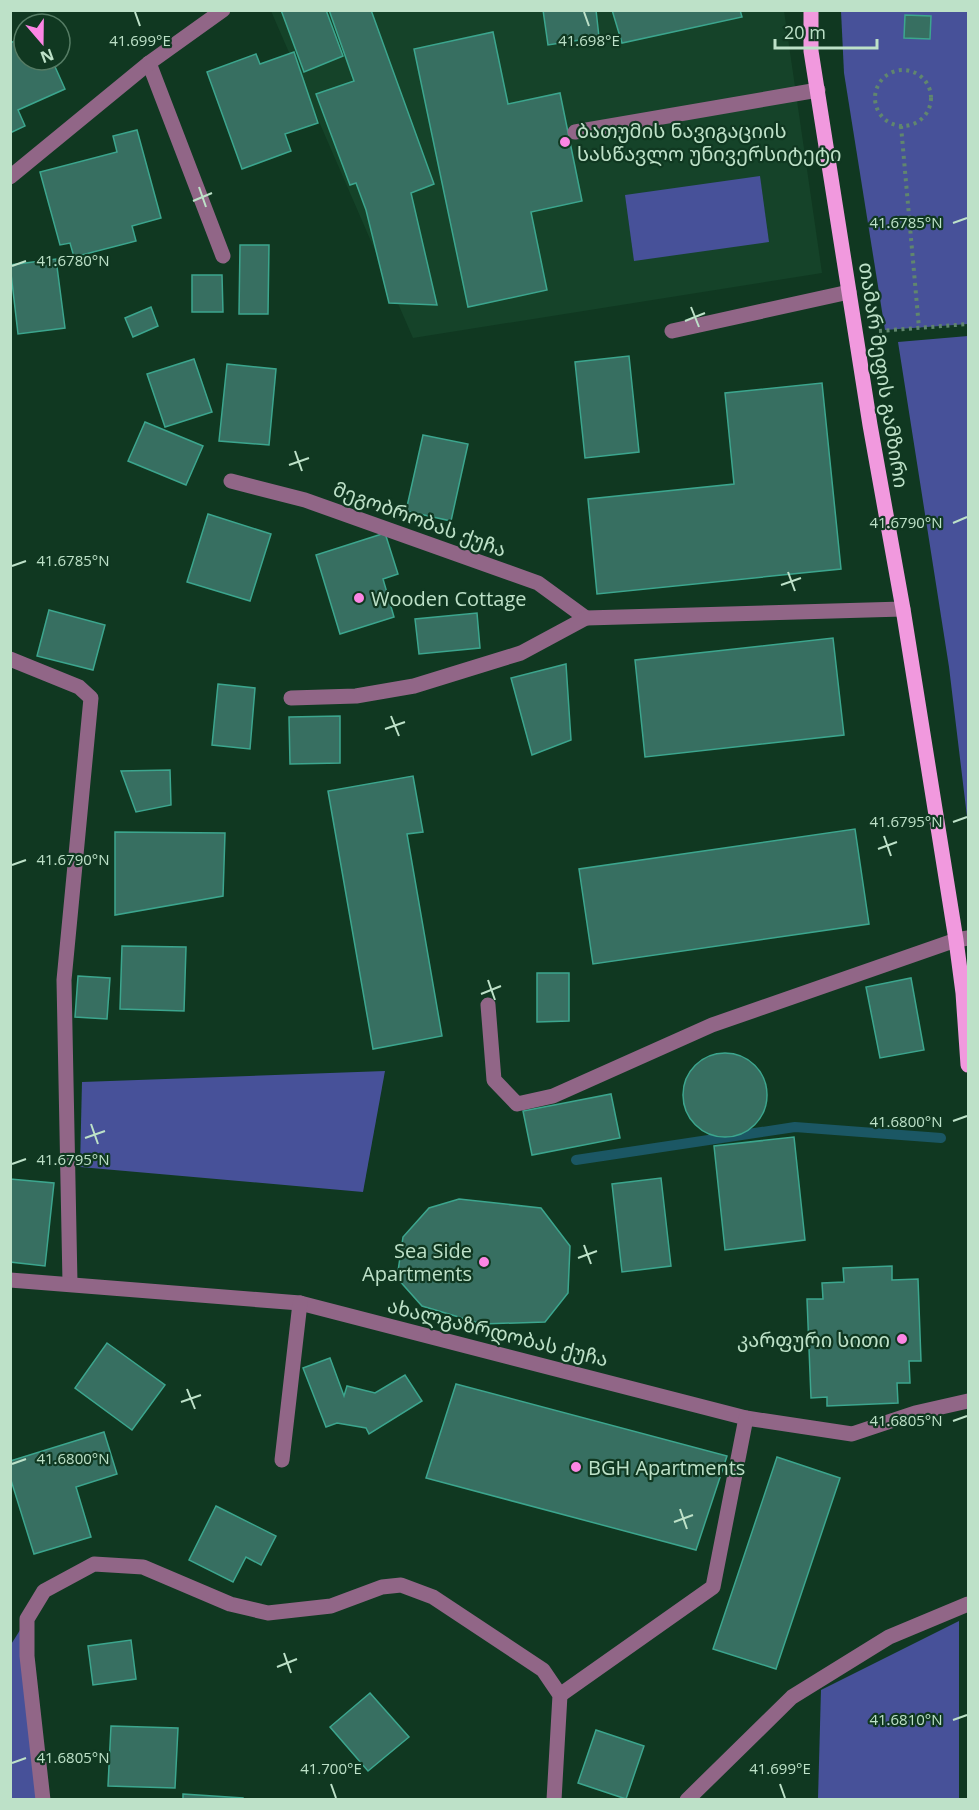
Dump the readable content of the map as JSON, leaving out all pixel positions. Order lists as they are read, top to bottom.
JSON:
{
  "streets": {
    "main road": ["თამარ მეფის გამზირი"],
    "street": ["მეგობრობას ქუჩა", "ახალგაზრდობას ქუჩა"]
  },
  "places": [
    "ბათუმის ნავიგაციის სასწავლო უნივერსიტეტი",
    "Wooden Cottage",
    "Sea Side Apartments",
    "კარფური სითი",
    "BGH Apartments"
  ],
  "scale_bar": "20 m",
  "north": "bottom",
  "coordinates": [
    "41.699°E",
    "41.698°E",
    "41.6785°N",
    "41.6780°N",
    "41.6790°N",
    "41.6795°N",
    "41.6800°N",
    "41.6805°N",
    "41.6810°N",
    "41.700°E"
  ]
}
